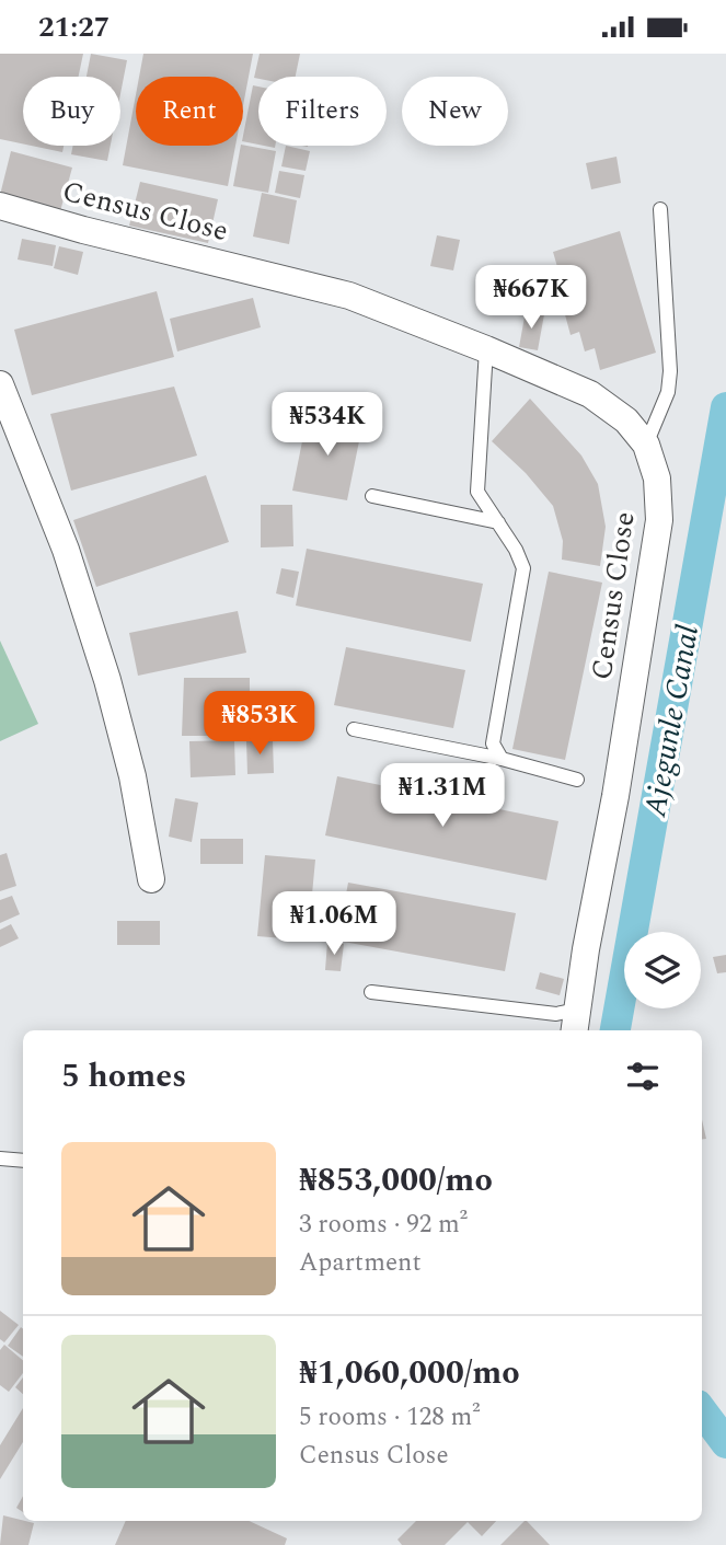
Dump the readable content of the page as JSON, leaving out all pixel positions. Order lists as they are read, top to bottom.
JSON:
{
  "streets": {
    "street": ["Census Close"]
  },
  "water": ["Ajegunle Canal"],
  "page": {
    "status": "21:27",
    "chip": [
      "Buy",
      "Rent",
      "Filters",
      "New"
    ],
    "price": [
      "₦667K",
      "₦534K",
      "₦853K",
      "₦1.31M",
      "₦1.06M"
    ],
    "heading": "5 homes",
    "list": [
      {
        "name": "₦853,000/mo",
        "note": "3 rooms · 92 m² · Apartment"
      },
      {
        "name": "₦1,060,000/mo",
        "note": "5 rooms · 128 m² · Census Close"
      }
    ]
  }
}
